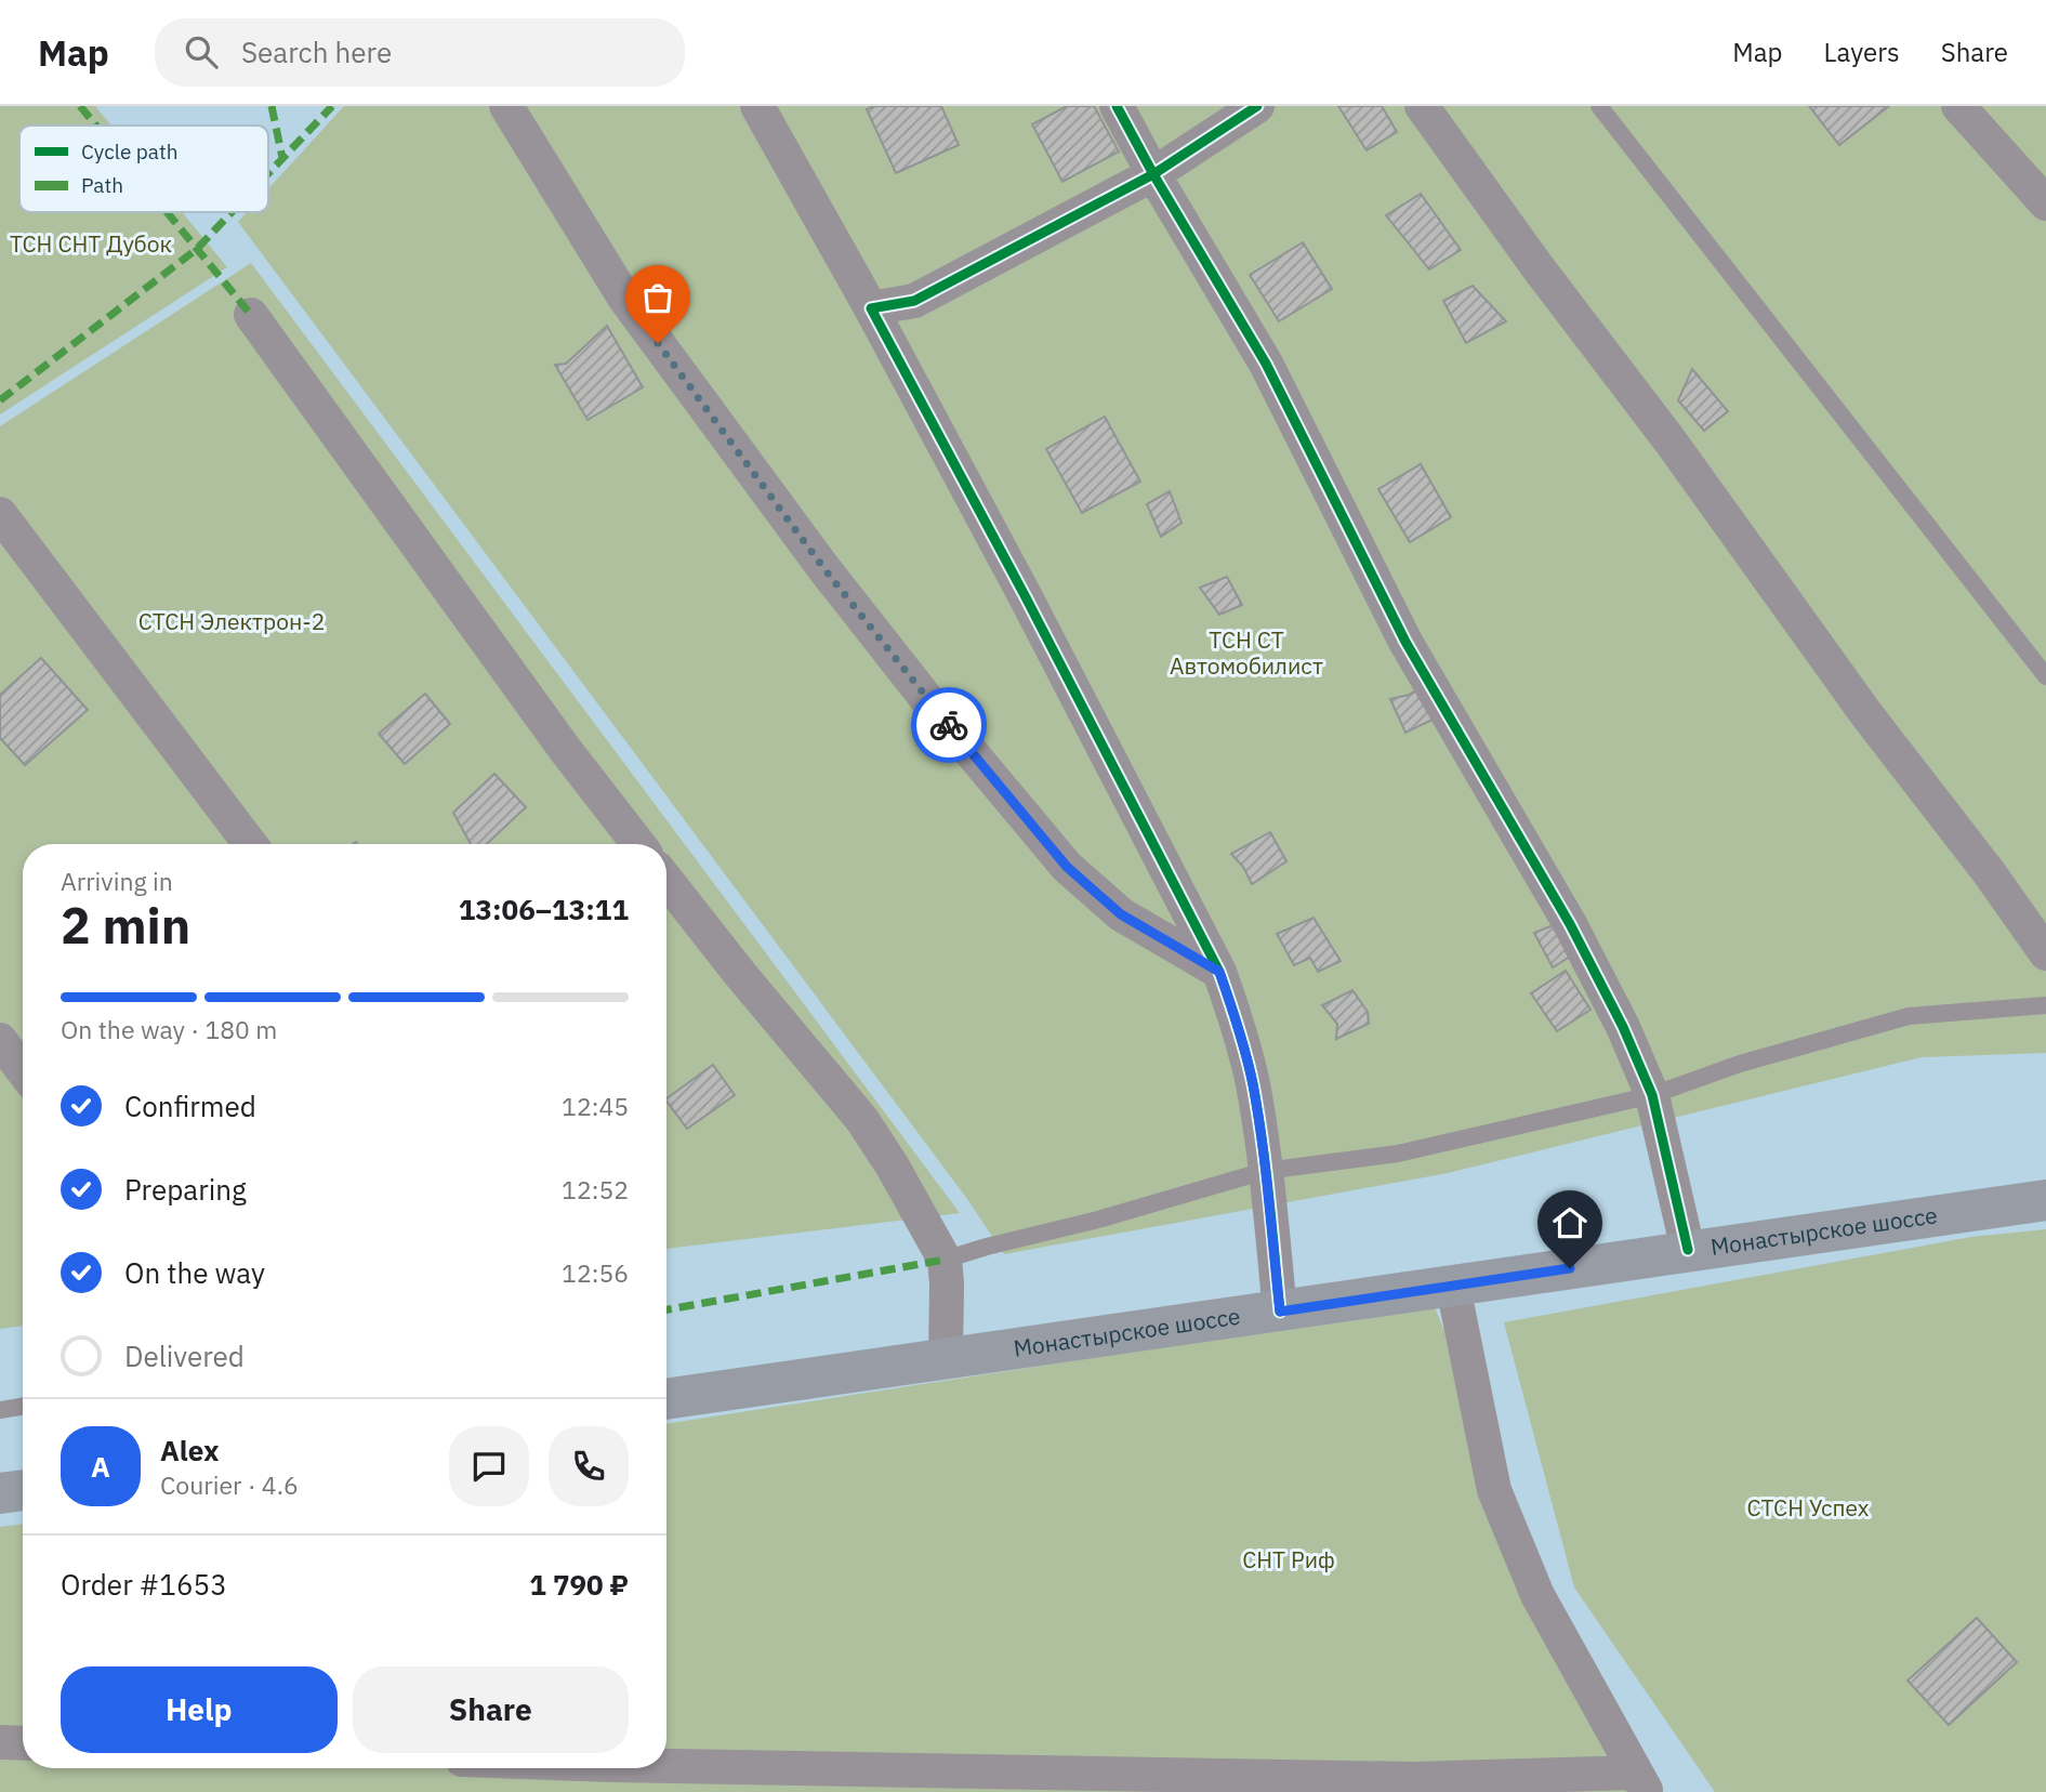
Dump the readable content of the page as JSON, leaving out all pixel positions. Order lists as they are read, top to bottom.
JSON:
{
  "streets": {
    "main road": ["Монастырское шоссе"]
  },
  "parks": [
    "ТСН СНТ Дубок",
    "СТСН Электрон-2",
    "ТСН СТ Автомобилист",
    "СТСН Успех",
    "СНТ Риф"
  ],
  "legend": ["Cycle path", "Path"],
  "page": {
    "header": "Map",
    "search": "Search here",
    "nav": ["Map", "Layers", "Share"],
    "heading": ["2 min", "Arriving in", "13:06–13:11"],
    "panel": [
      "Alex",
      "Courier · 4.6",
      "Order #1653",
      "1 790 ₽"
    ],
    "bar": "On the way · 180 m",
    "list": [
      ["Confirmed", "12:45"],
      ["Preparing", "12:52"],
      ["On the way", "12:56"],
      "Delivered"
    ],
    "round": "A",
    "buttons": ["Help", "Share"]
  }
}
